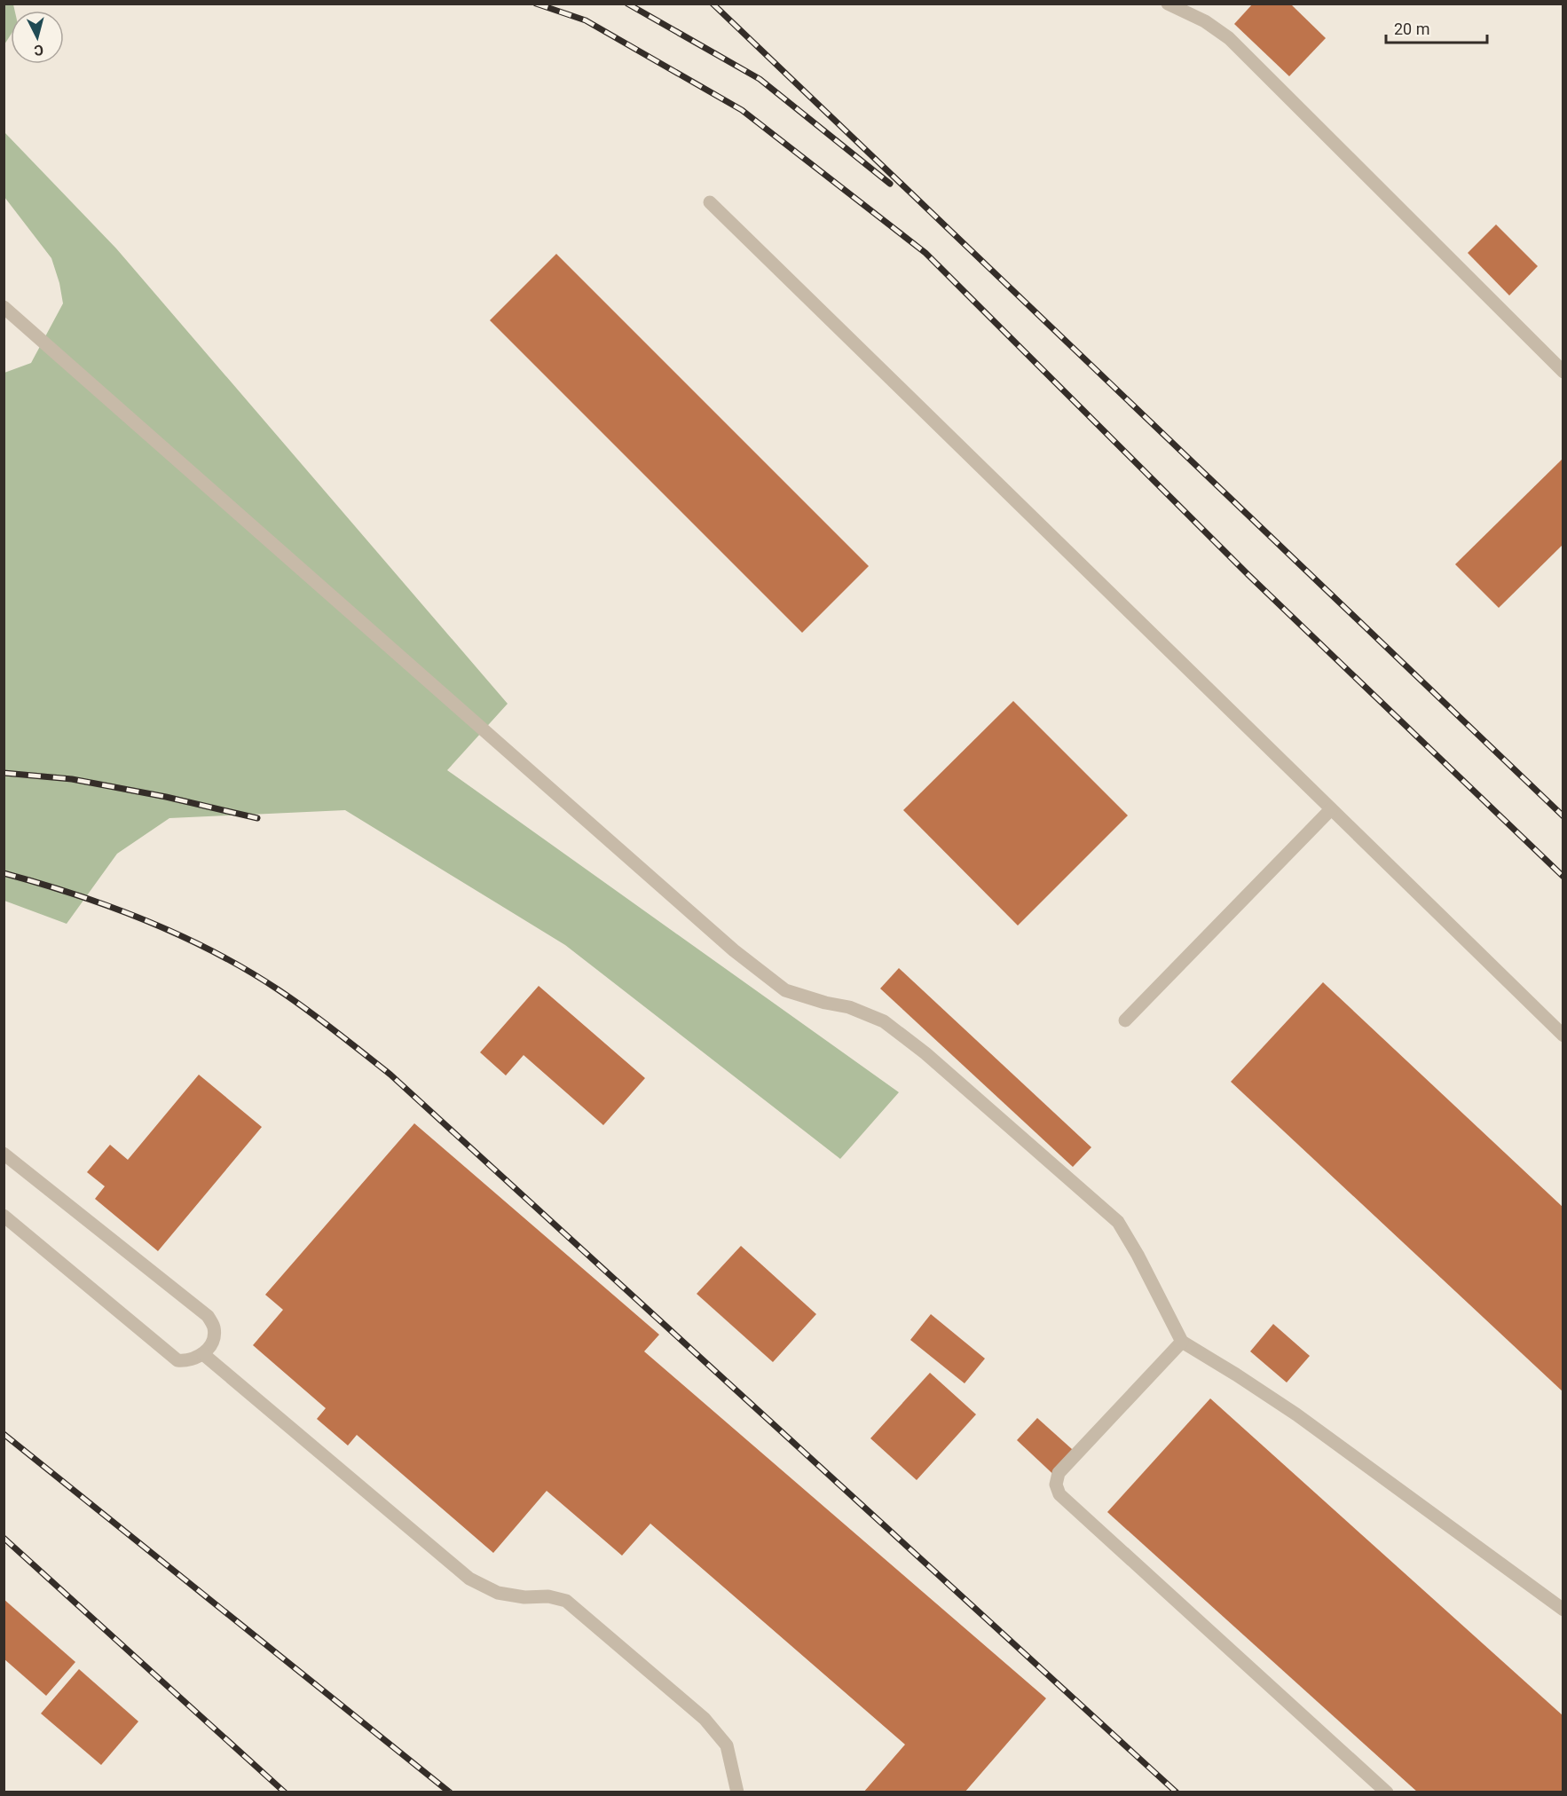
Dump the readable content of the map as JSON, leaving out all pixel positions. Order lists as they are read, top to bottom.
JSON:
{
  "scale_bar": "20 m",
  "north": "bottom"
}
